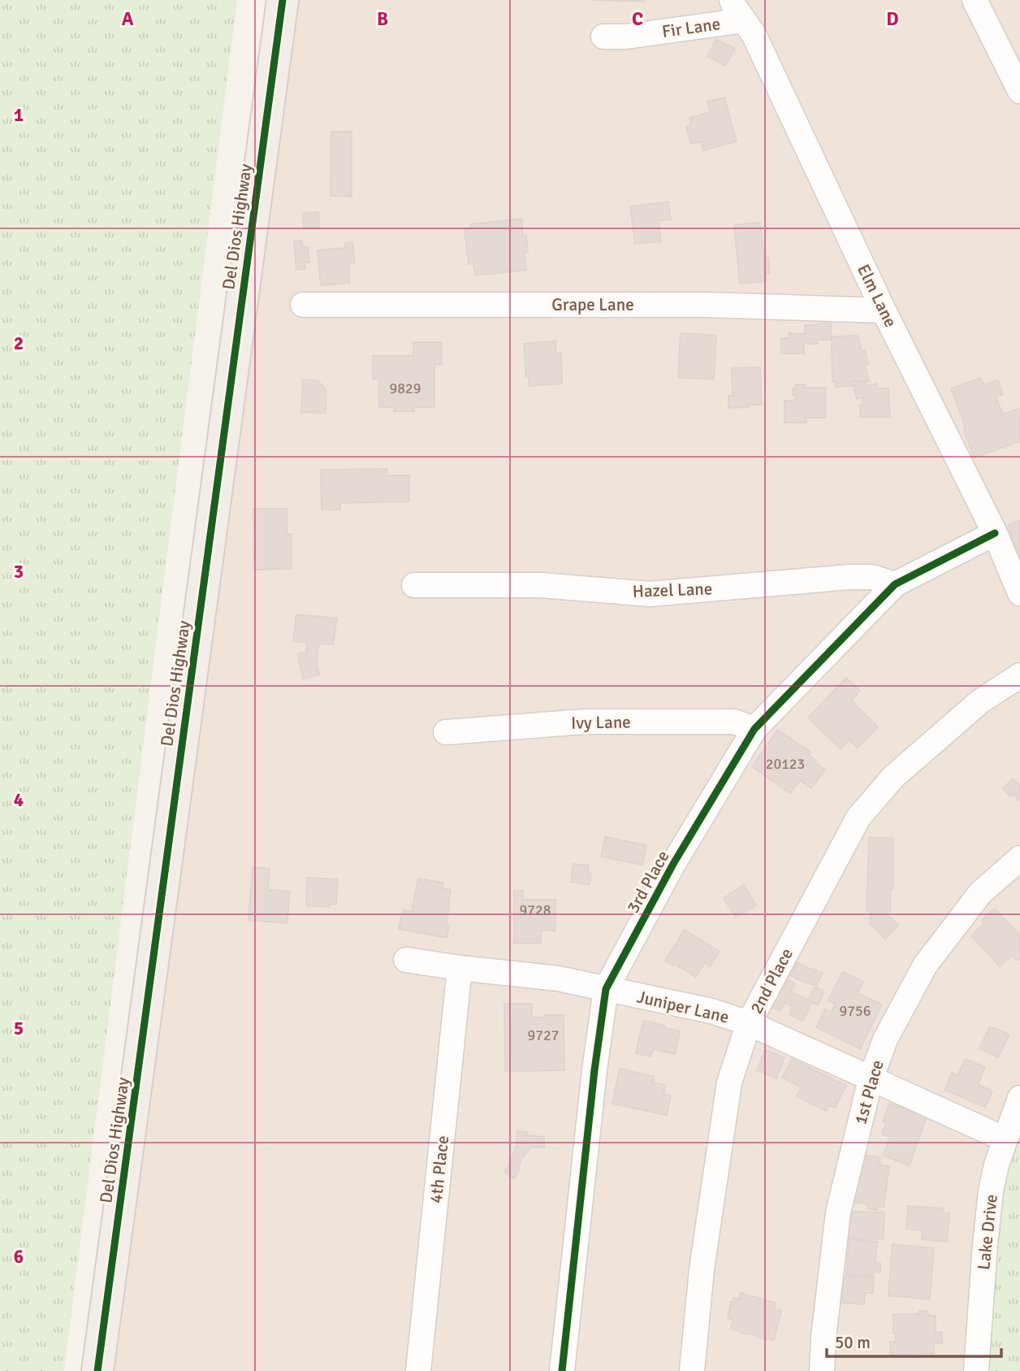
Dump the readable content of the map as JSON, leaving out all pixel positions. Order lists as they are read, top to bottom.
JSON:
{
  "streets": {
    "main road": ["Del Dios Highway"],
    "street": [
      "Fir Lane",
      "Elm Lane",
      "Grape Lane",
      "Hazel Lane",
      "Ivy Lane",
      "3rd Place",
      "2nd Place",
      "Juniper Lane",
      "1st Place",
      "4th Place",
      "Lake Drive"
    ]
  },
  "crossings": [
    ["Fir Lane", "Elm Lane"],
    ["Elm Lane", "Grape Lane"],
    ["Elm Lane", "3rd Place"],
    ["Hazel Lane", "3rd Place"],
    ["Ivy Lane", "3rd Place"],
    ["3rd Place", "Juniper Lane"],
    ["2nd Place", "Juniper Lane"],
    ["Juniper Lane", "1st Place"],
    ["Juniper Lane", "4th Place"],
    ["Juniper Lane", "Lake Drive"]
  ],
  "house_numbers": [
    "9829",
    "20123",
    "9728",
    "9756",
    "9727"
  ],
  "scale_bar": "50 m",
  "grid": {
    "columns": [
      "A",
      "B",
      "C",
      "D"
    ],
    "rows": [
      "1",
      "2",
      "3",
      "4",
      "5",
      "6"
    ]
  }
}
